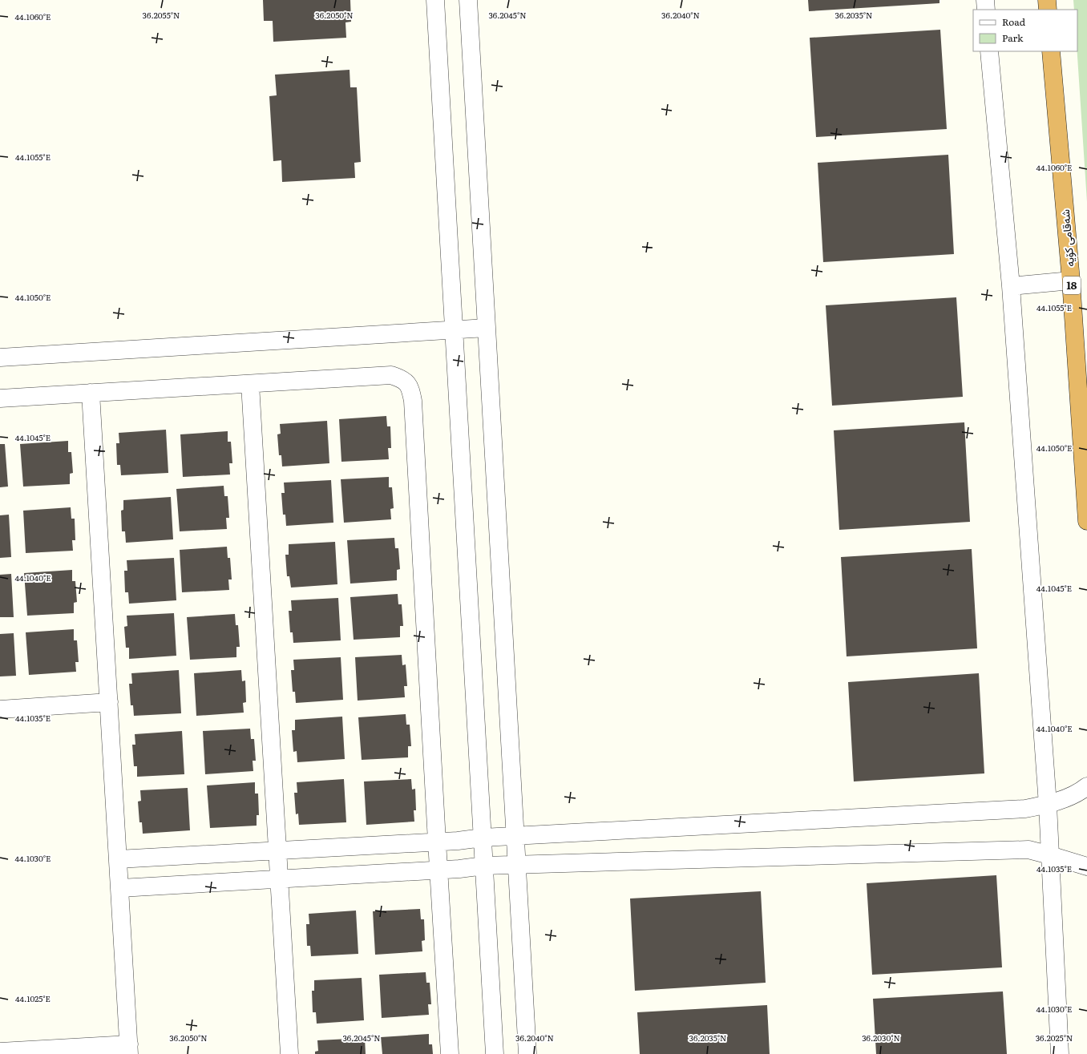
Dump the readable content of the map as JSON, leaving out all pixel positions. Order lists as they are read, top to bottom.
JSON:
{
  "streets": {
    "highway": ["شەقامی کۆیە", "18"]
  },
  "legend": ["Road", "Park"],
  "coordinates": [
    "36.2055°N",
    "36.2050°N",
    "36.2045°N",
    "36.2040°N",
    "36.2035°N",
    "44.1060°E",
    "44.1055°E",
    "44.1050°E",
    "44.1045°E",
    "44.1040°E",
    "44.1035°E",
    "44.1030°E",
    "44.1025°E",
    "36.2030°N",
    "36.2025°N"
  ]
}
